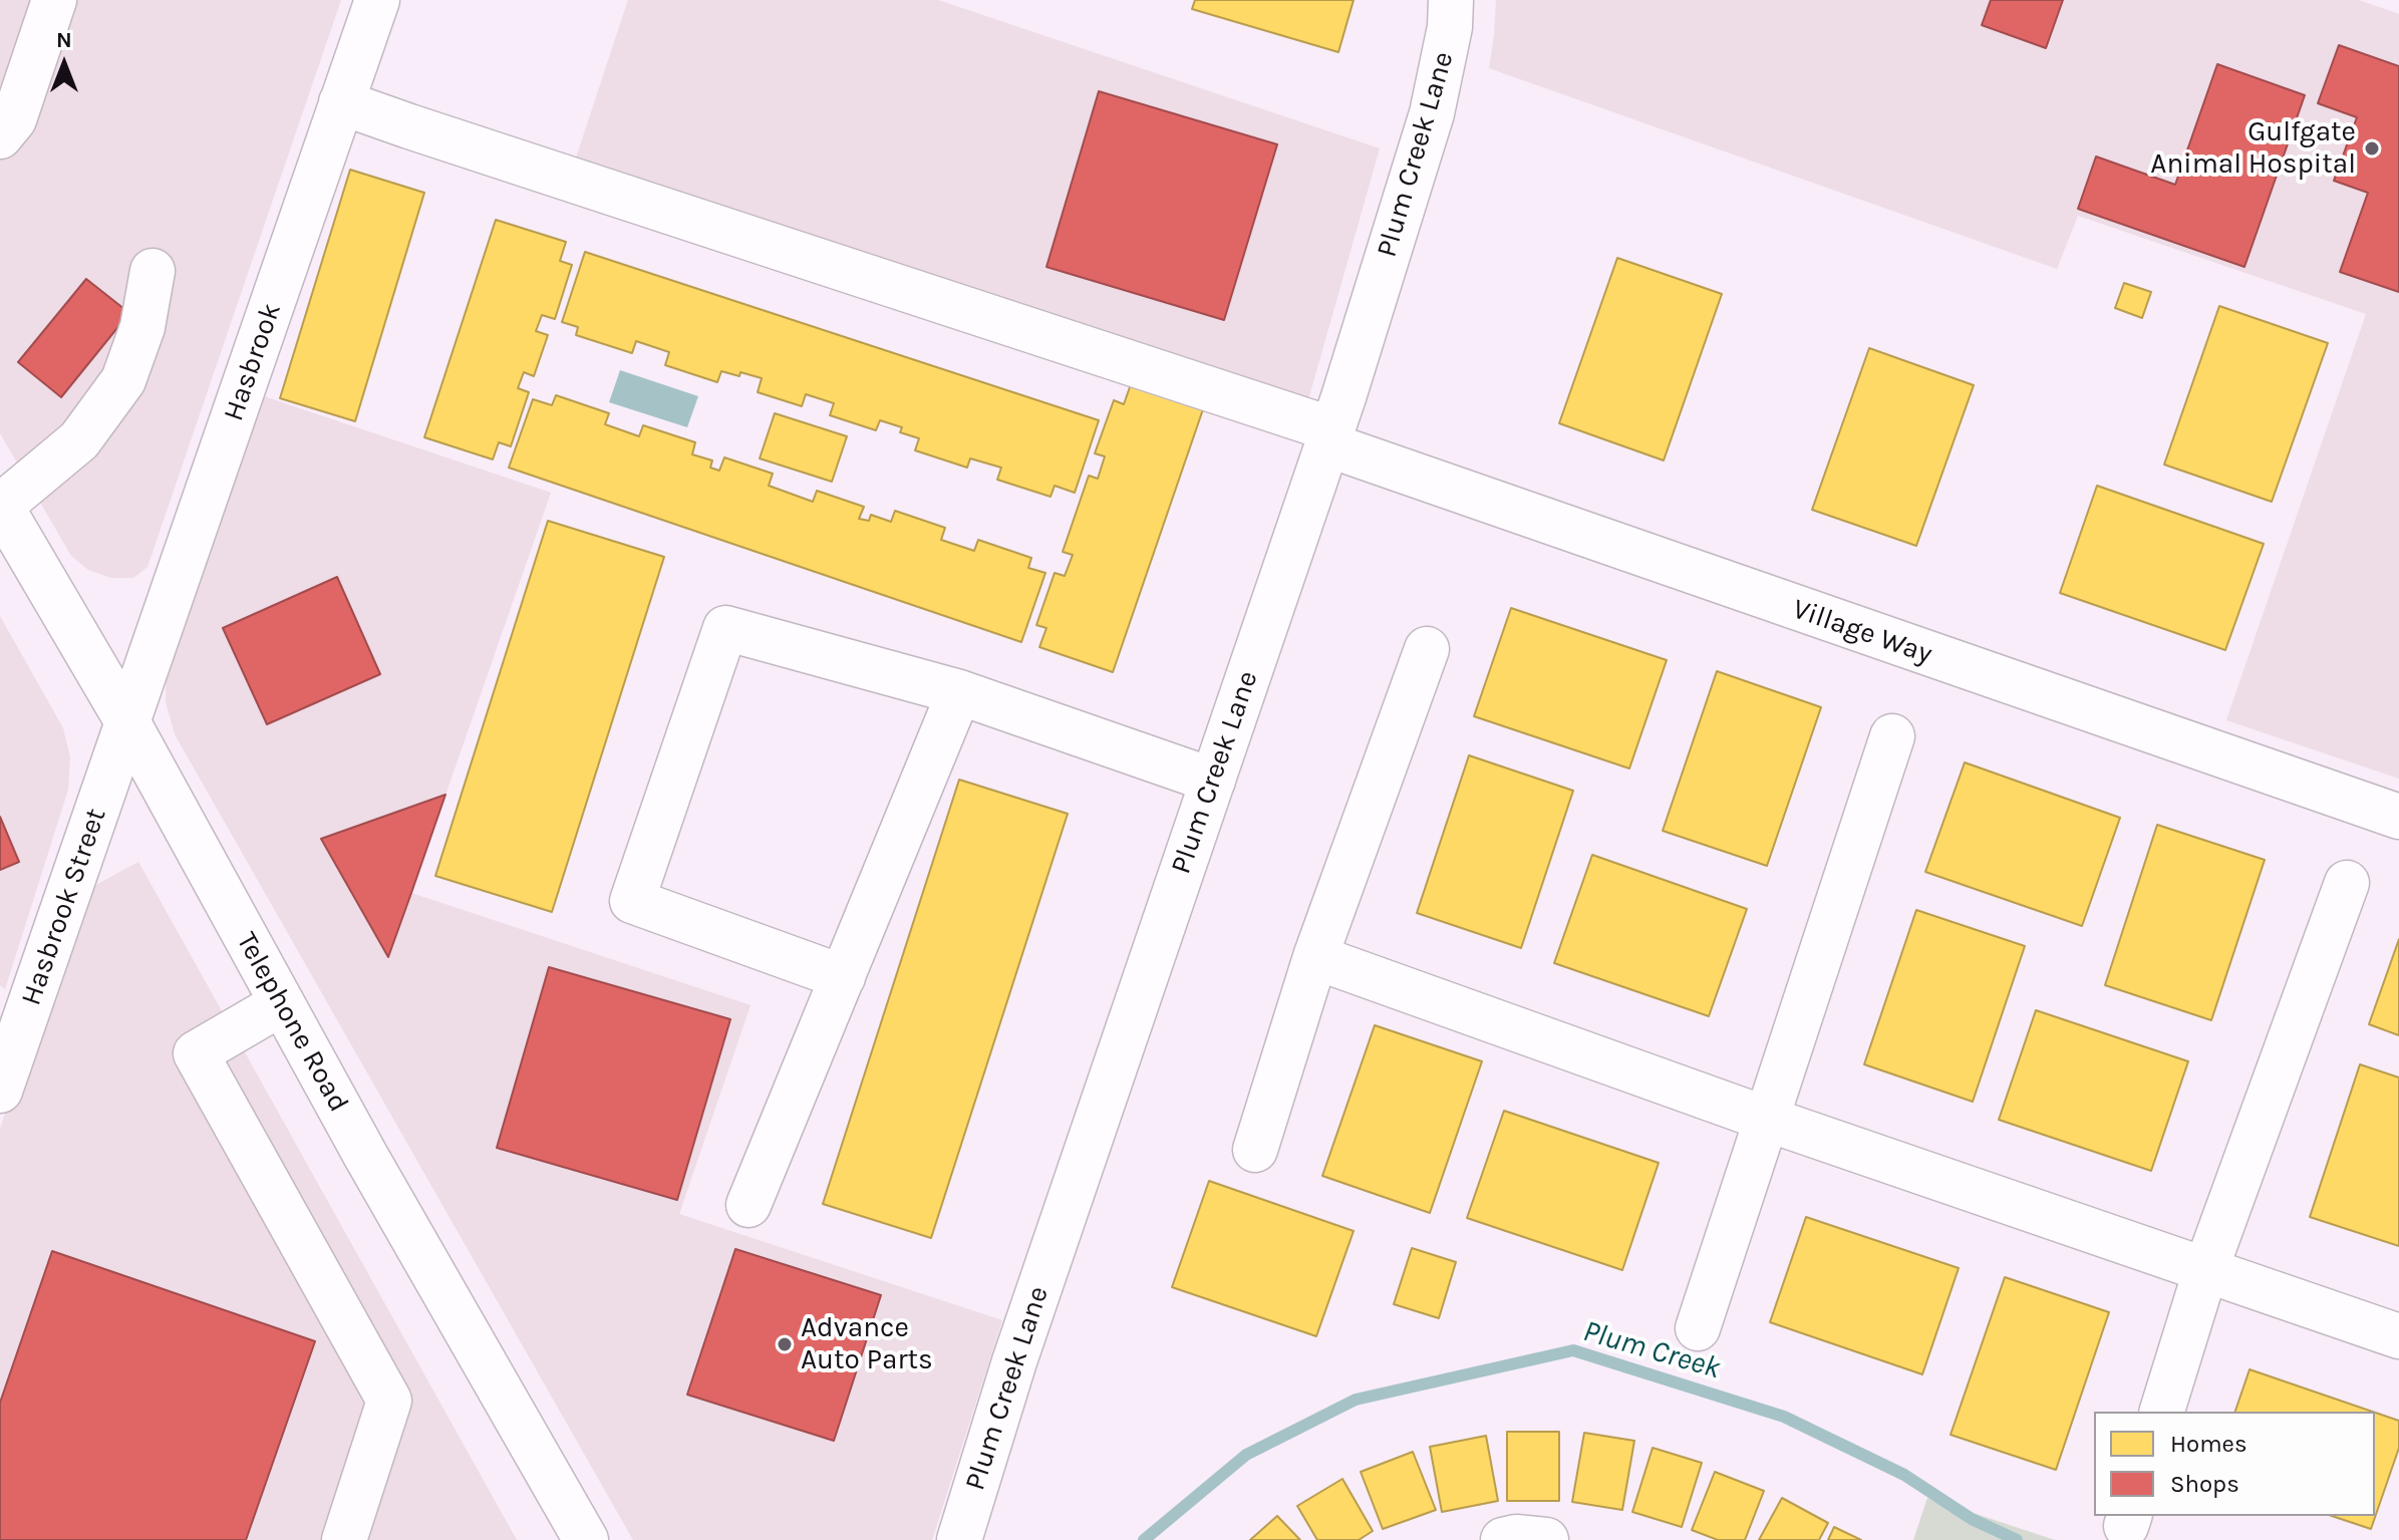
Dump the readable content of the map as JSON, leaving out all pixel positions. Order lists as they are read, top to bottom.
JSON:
{
  "streets": {
    "street": [
      "Plum Creek Lane",
      "Hasbrook",
      "Village Way",
      "Hasbrook Street",
      "Telephone Road"
    ]
  },
  "crossings": [
    ["Plum Creek Lane", "Village Way"],
    ["Hasbrook", "Village Way"],
    ["Hasbrook", "Hasbrook Street"],
    ["Hasbrook", "Telephone Road"],
    ["Hasbrook Street", "Telephone Road"]
  ],
  "water": ["Plum Creek"],
  "places": ["Gulfgate Animal Hospital", "Advance Auto Parts"],
  "legend": ["Homes", "Shops"],
  "north": "top"
}
